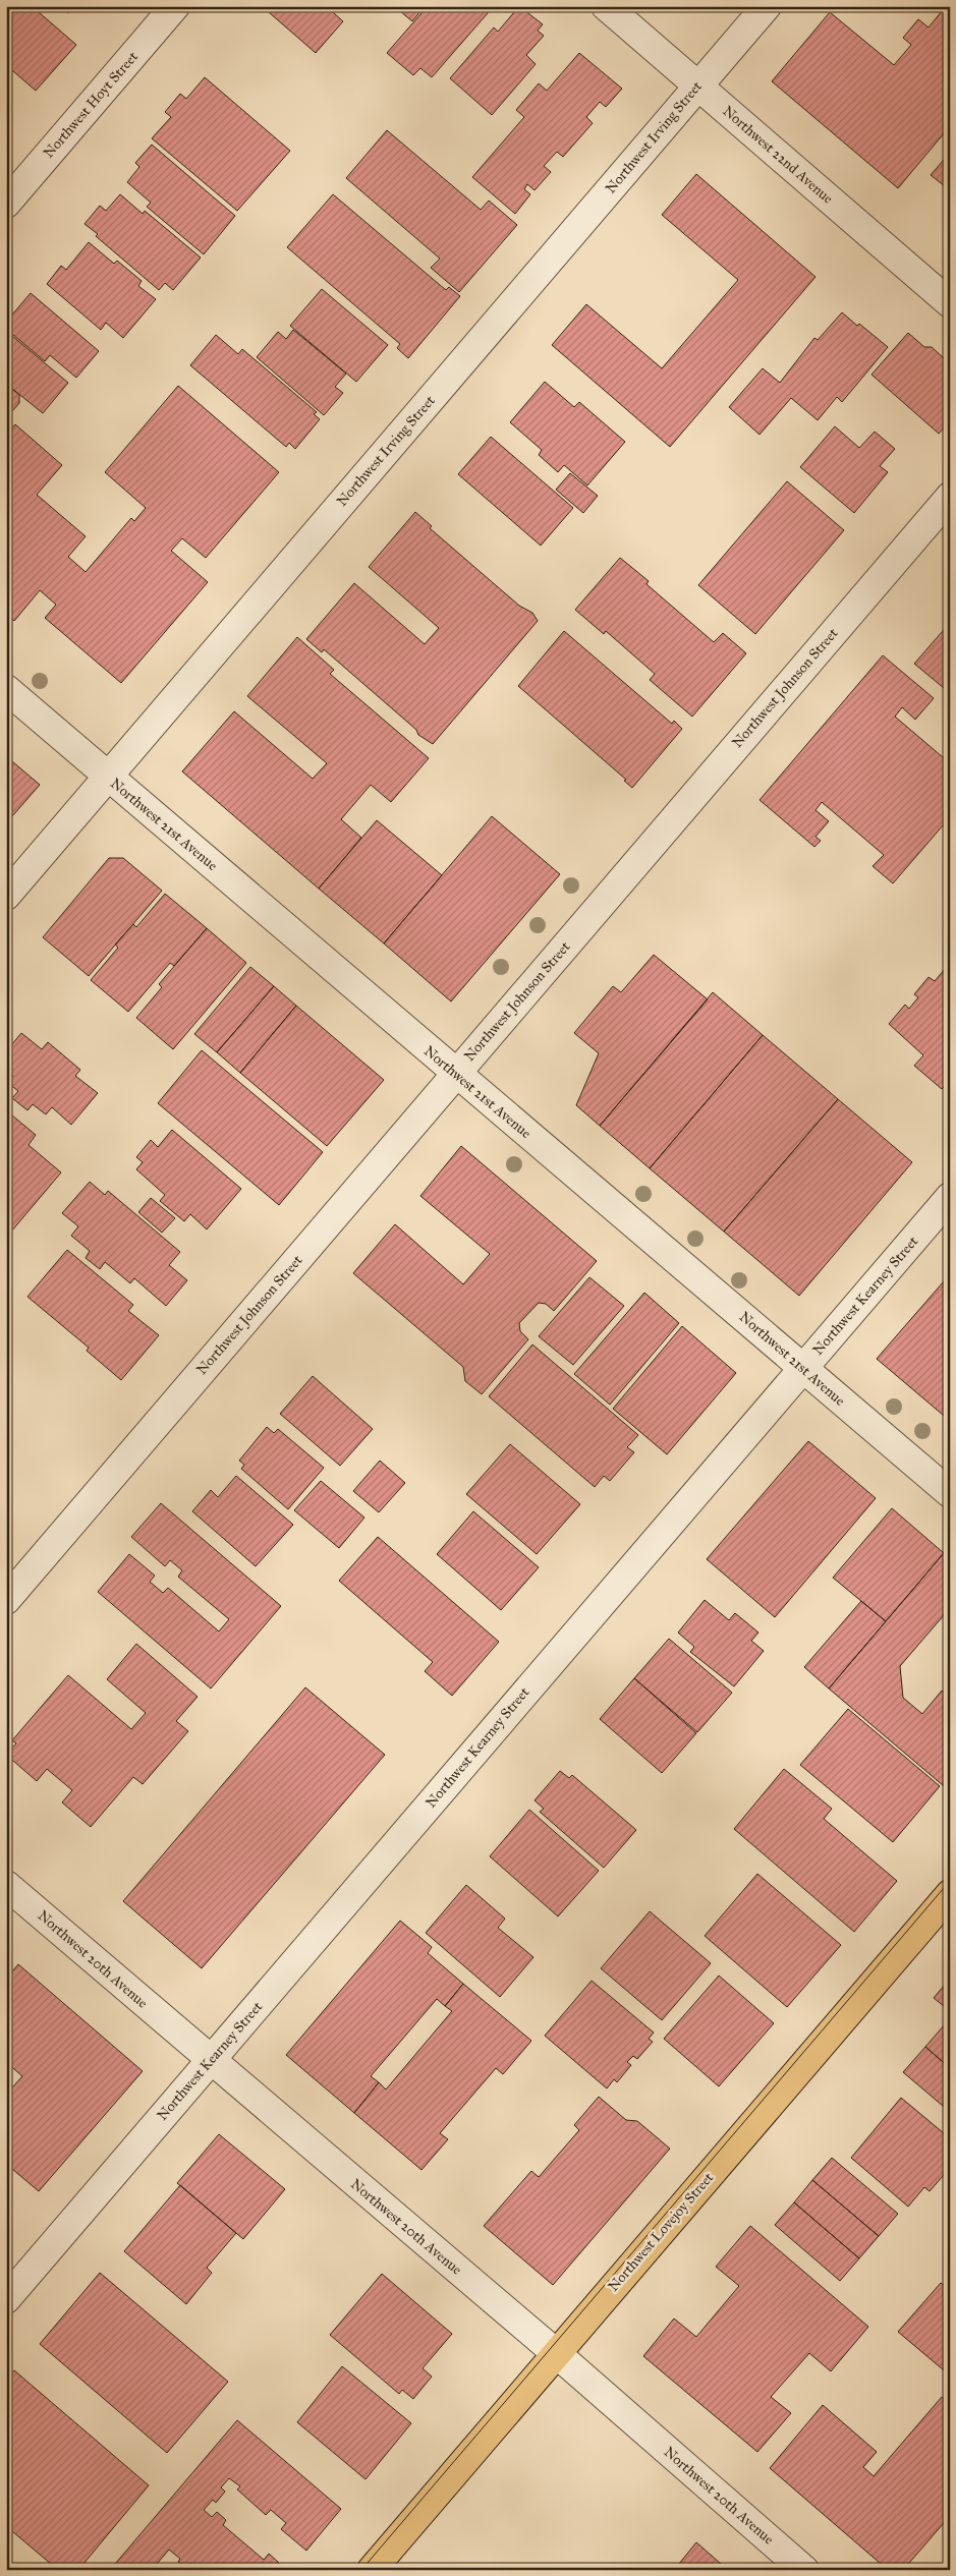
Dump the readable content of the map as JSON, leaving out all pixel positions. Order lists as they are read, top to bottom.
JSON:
{
  "streets": {
    "main road": ["Northwest Lovejoy Street"],
    "street": [
      "Northwest Hoyt Street",
      "Northwest Irving Street",
      "Northwest 22nd Avenue",
      "Northwest Johnson Street",
      "Northwest 21st Avenue",
      "Northwest Kearney Street",
      "Northwest 20th Avenue"
    ]
  },
  "crossings": [
    ["Northwest Irving Street", "Northwest 22nd Avenue"],
    ["Northwest Irving Street", "Northwest 21st Avenue"],
    ["Northwest Johnson Street", "Northwest 21st Avenue"],
    ["Northwest 21st Avenue", "Northwest Kearney Street"],
    ["Northwest Kearney Street", "Northwest 20th Avenue"],
    ["Northwest 20th Avenue", "Northwest Lovejoy Street"]
  ]
}
